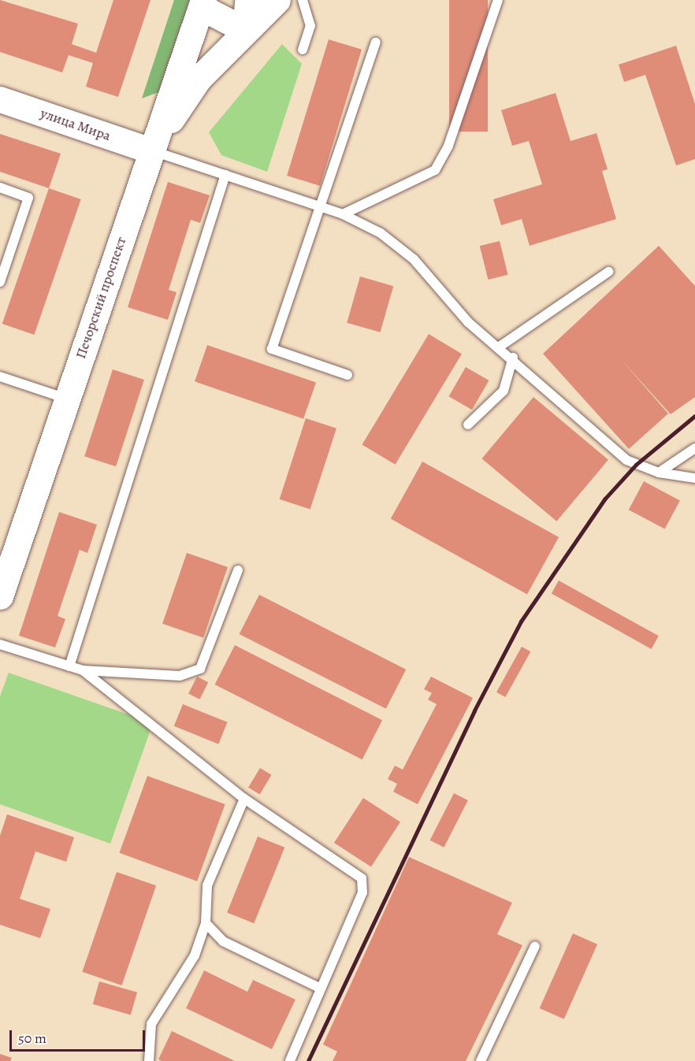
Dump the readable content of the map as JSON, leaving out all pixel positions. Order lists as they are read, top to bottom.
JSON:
{
  "streets": {
    "main road": ["улица Мира", "Печорский проспект"]
  },
  "crossings": [
    ["улица Мира", "Печорский проспект"]
  ],
  "scale_bar": "50 m"
}
